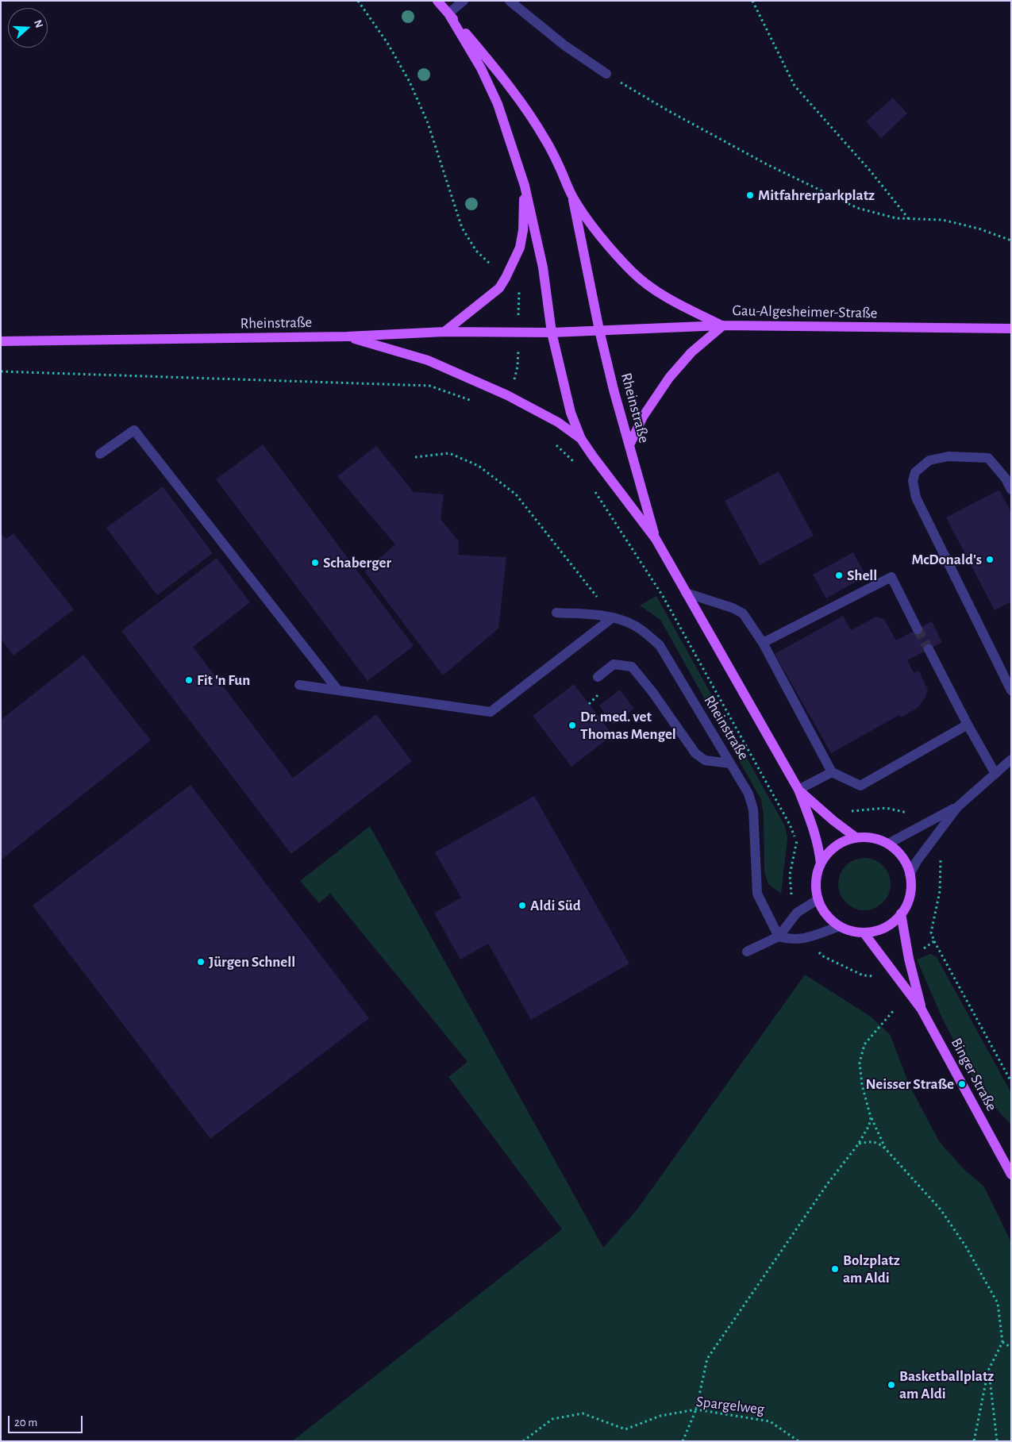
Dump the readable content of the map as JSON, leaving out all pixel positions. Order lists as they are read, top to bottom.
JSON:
{
  "streets": {
    "main road": ["Gau-Algesheimer-Straße", "Rheinstraße", "Binger Straße"],
    "path": ["Spargelweg"]
  },
  "crossings": [
    ["Gau-Algesheimer-Straße", "Rheinstraße"],
    ["Rheinstraße", "Binger Straße"]
  ],
  "places": [
    "Mitfahrerparkplatz",
    "McDonald's",
    "Schaberger",
    "Shell",
    "Fit 'n Fun",
    "Dr. med. vet Thomas Mengel",
    "Aldi Süd",
    "Jürgen Schnell",
    "Neisser Straße",
    "Bolzplatz am Aldi",
    "Basketballplatz am Aldi"
  ],
  "scale_bar": "20 m",
  "north": "right"
}
